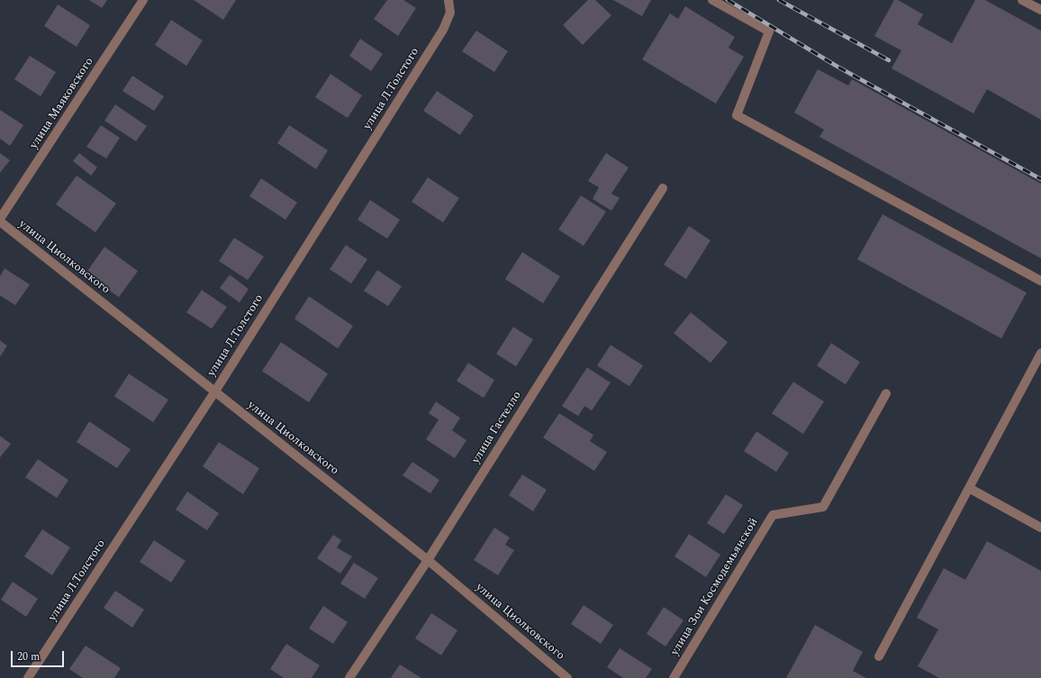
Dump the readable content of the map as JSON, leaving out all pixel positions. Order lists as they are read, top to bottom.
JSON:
{
  "streets": {
    "street": [
      "улица Л.Толстого",
      "улица Маяковского",
      "улица Циолковского",
      "улица Гастелло",
      "улица Зои Космодемьянской"
    ]
  },
  "crossings": [
    ["улица Л.Толстого", "улица Циолковского"],
    ["улица Маяковского", "улица Циолковского"],
    ["улица Циолковского", "улица Гастелло"]
  ],
  "scale_bar": "20 m"
}
